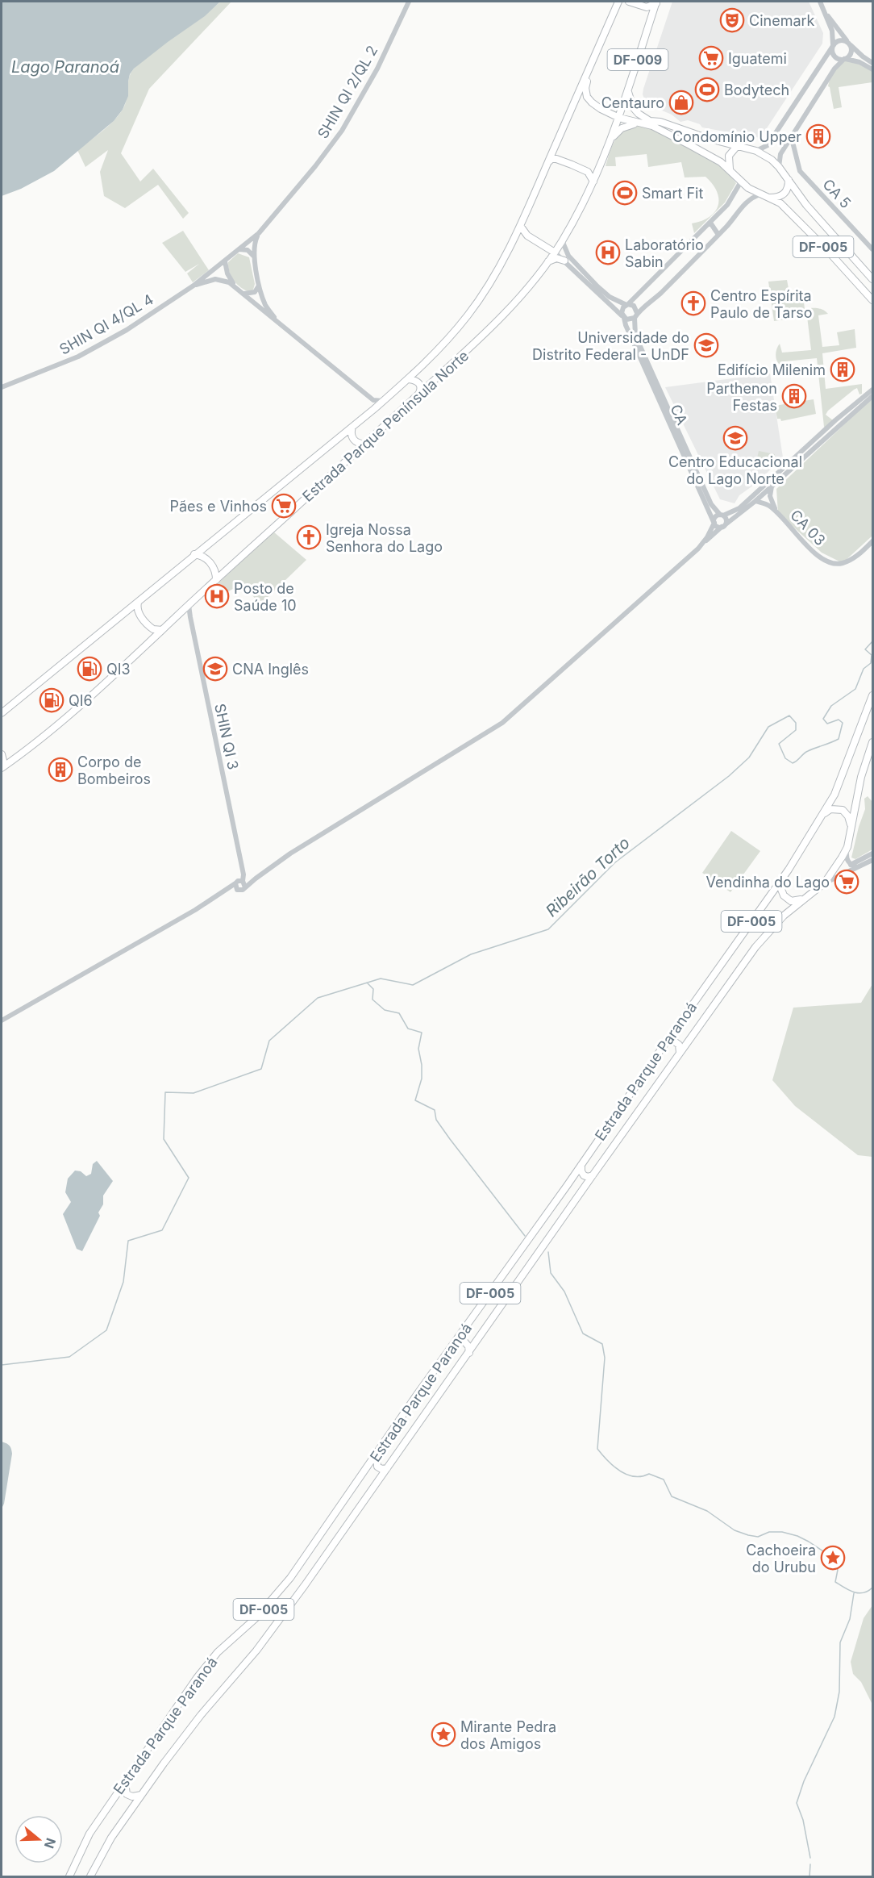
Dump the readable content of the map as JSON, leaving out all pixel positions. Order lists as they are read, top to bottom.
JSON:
{
  "streets": {
    "main road": [
      "DF-009",
      "DF-005",
      "Estrada Parque Península Norte",
      "Estrada Parque Paranoá"
    ],
    "street": [
      "SHIN QI 2/QL 2",
      "CA 5",
      "SHIN QI 4/QL 4",
      "CA",
      "CA 03",
      "SHIN QI 3"
    ]
  },
  "crossings": [
    ["SHIN QI 2/QL 2", "SHIN QI 4/QL 4"],
    ["DF-005", "Estrada Parque Península Norte"],
    ["CA", "Estrada Parque Península Norte"],
    ["Estrada Parque Península Norte", "SHIN QI 3"]
  ],
  "water": ["Lago Paranoá", "Ribeirão Torto"],
  "places": {
    "theatre": ["Cinemark"],
    "supermarket": ["Iguatemi", "Pães e Vinhos", "Vendinha do Lago"],
    "sports": ["Bodytech", "Smart Fit"],
    "shop": ["Centauro"],
    "building": [
      "Condomínio Upper",
      "Edifício Milenim",
      "Parthenon Festas",
      "Corpo de Bombeiros"
    ],
    "hospital": ["Laboratório Sabin", "Posto de Saúde 10"],
    "church": ["Centro Espírita Paulo de Tarso", "Igreja Nossa Senhora do Lago"],
    "school or university": ["Universidade do Distrito Federal - UnDF", "Centro Educacional do Lago Norte", "CNA Inglês"],
    "fuel station": ["QI3", "QI6"],
    "place": ["Cachoeira do Urubu", "Mirante Pedra dos Amigos"]
  },
  "north": "right"
}
